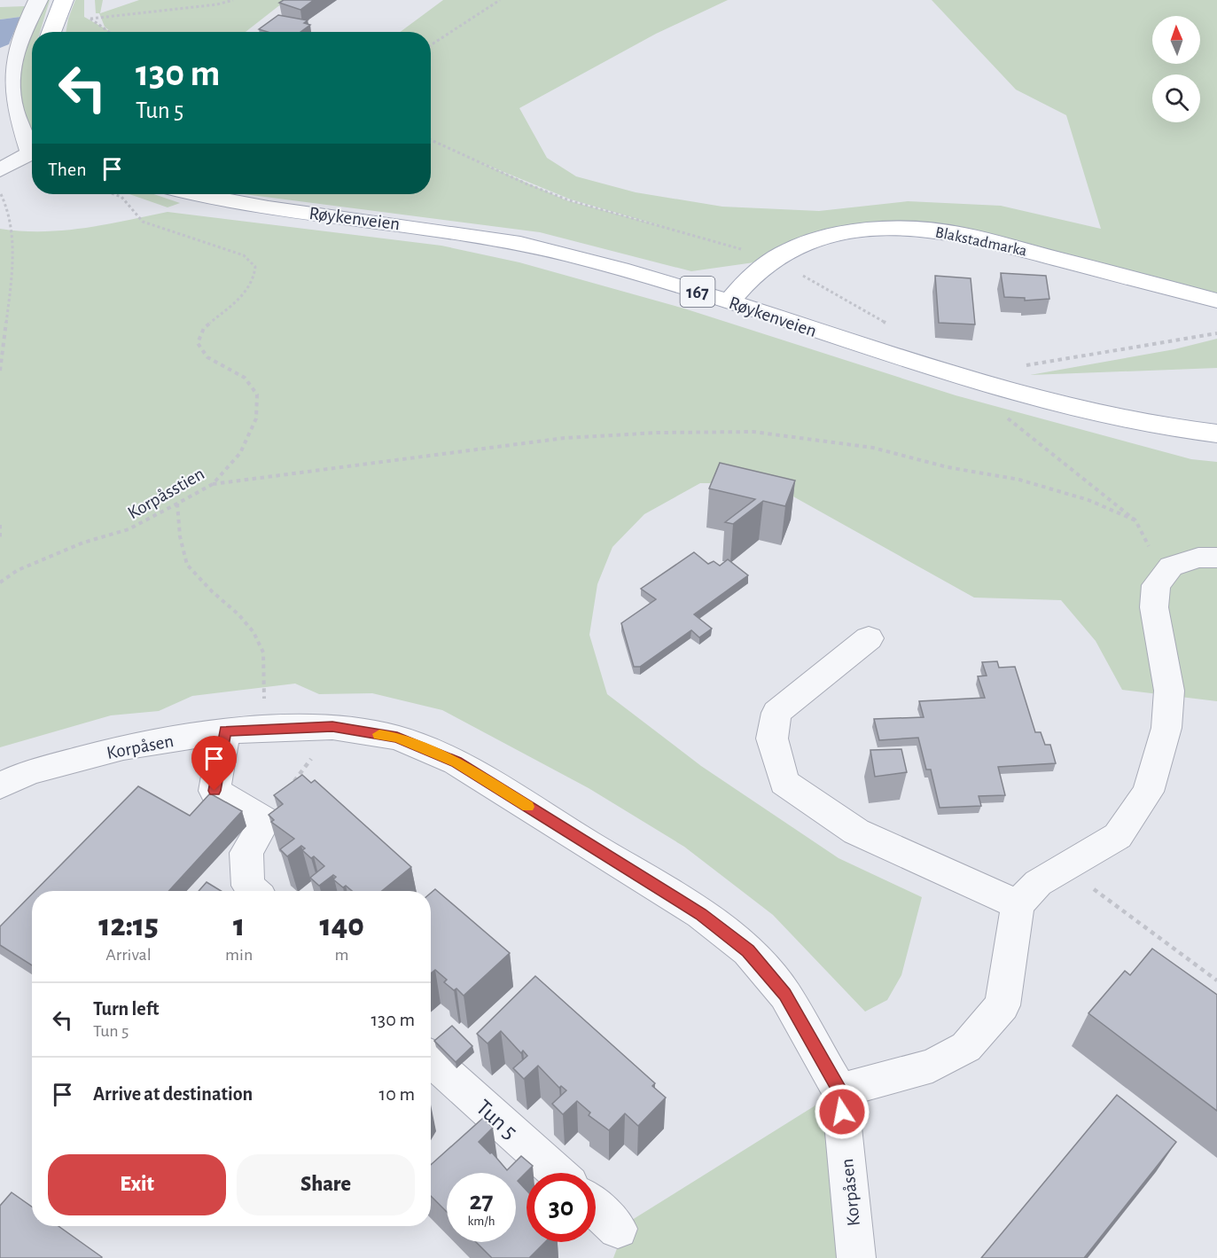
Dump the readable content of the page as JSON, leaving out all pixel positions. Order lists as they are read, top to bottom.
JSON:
{
  "streets": {
    "main road": ["Røykenveien", "Blakstadmarka", "167"],
    "street": ["Korpåsen", "Tun 5"],
    "path": ["Korpåsstien"]
  },
  "crossings": [
    ["Røykenveien", "Blakstadmarka"]
  ],
  "north": "top",
  "page": {
    "turn": ["130 m", "Tun 5"],
    "then": "Then",
    "eta": [
      "12:15",
      "Arrival",
      "1",
      "min",
      "140",
      "m"
    ],
    "list": [
      {
        "name": "Turn left",
        "note": "Tun 5",
        "value": "130 m"
      },
      {
        "name": "Arrive at destination",
        "value": "10 m"
      }
    ],
    "buttons": ["Exit", "Share"],
    "speed": "27 km/h",
    "limit": "30"
  }
}
